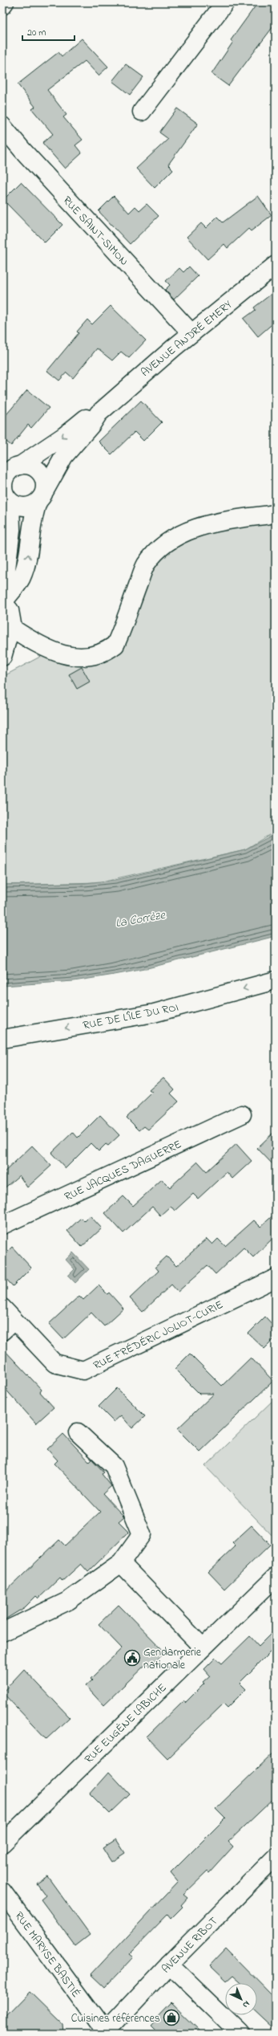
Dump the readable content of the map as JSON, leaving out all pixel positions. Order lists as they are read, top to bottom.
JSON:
{
  "streets": {
    "street": [
      "RUE SAINT-SIMON",
      "AVENUE ANDRÉ EMERY",
      "RUE DE L'ÎLE DU ROI",
      "RUE JACQUES DAGUERRE",
      "RUE FRÉDÉRIC JOLIOT-CURIE",
      "RUE EUGÈNE LABICHE",
      "AVENUE RIBOT",
      "RUE MARYSE BASTIÉ"
    ]
  },
  "crossings": [
    ["RUE SAINT-SIMON", "AVENUE ANDRÉ EMERY"],
    ["AVENUE RIBOT", "RUE MARYSE BASTIÉ"]
  ],
  "one_way": ["RUE DE L'ÎLE DU ROI"],
  "water": ["La Corrèze"],
  "places": {
    "public building": ["Gendarmerie nationale"],
    "shop": ["Cuisines références"]
  },
  "scale_bar": "20 m",
  "north": "bottom right"
}
